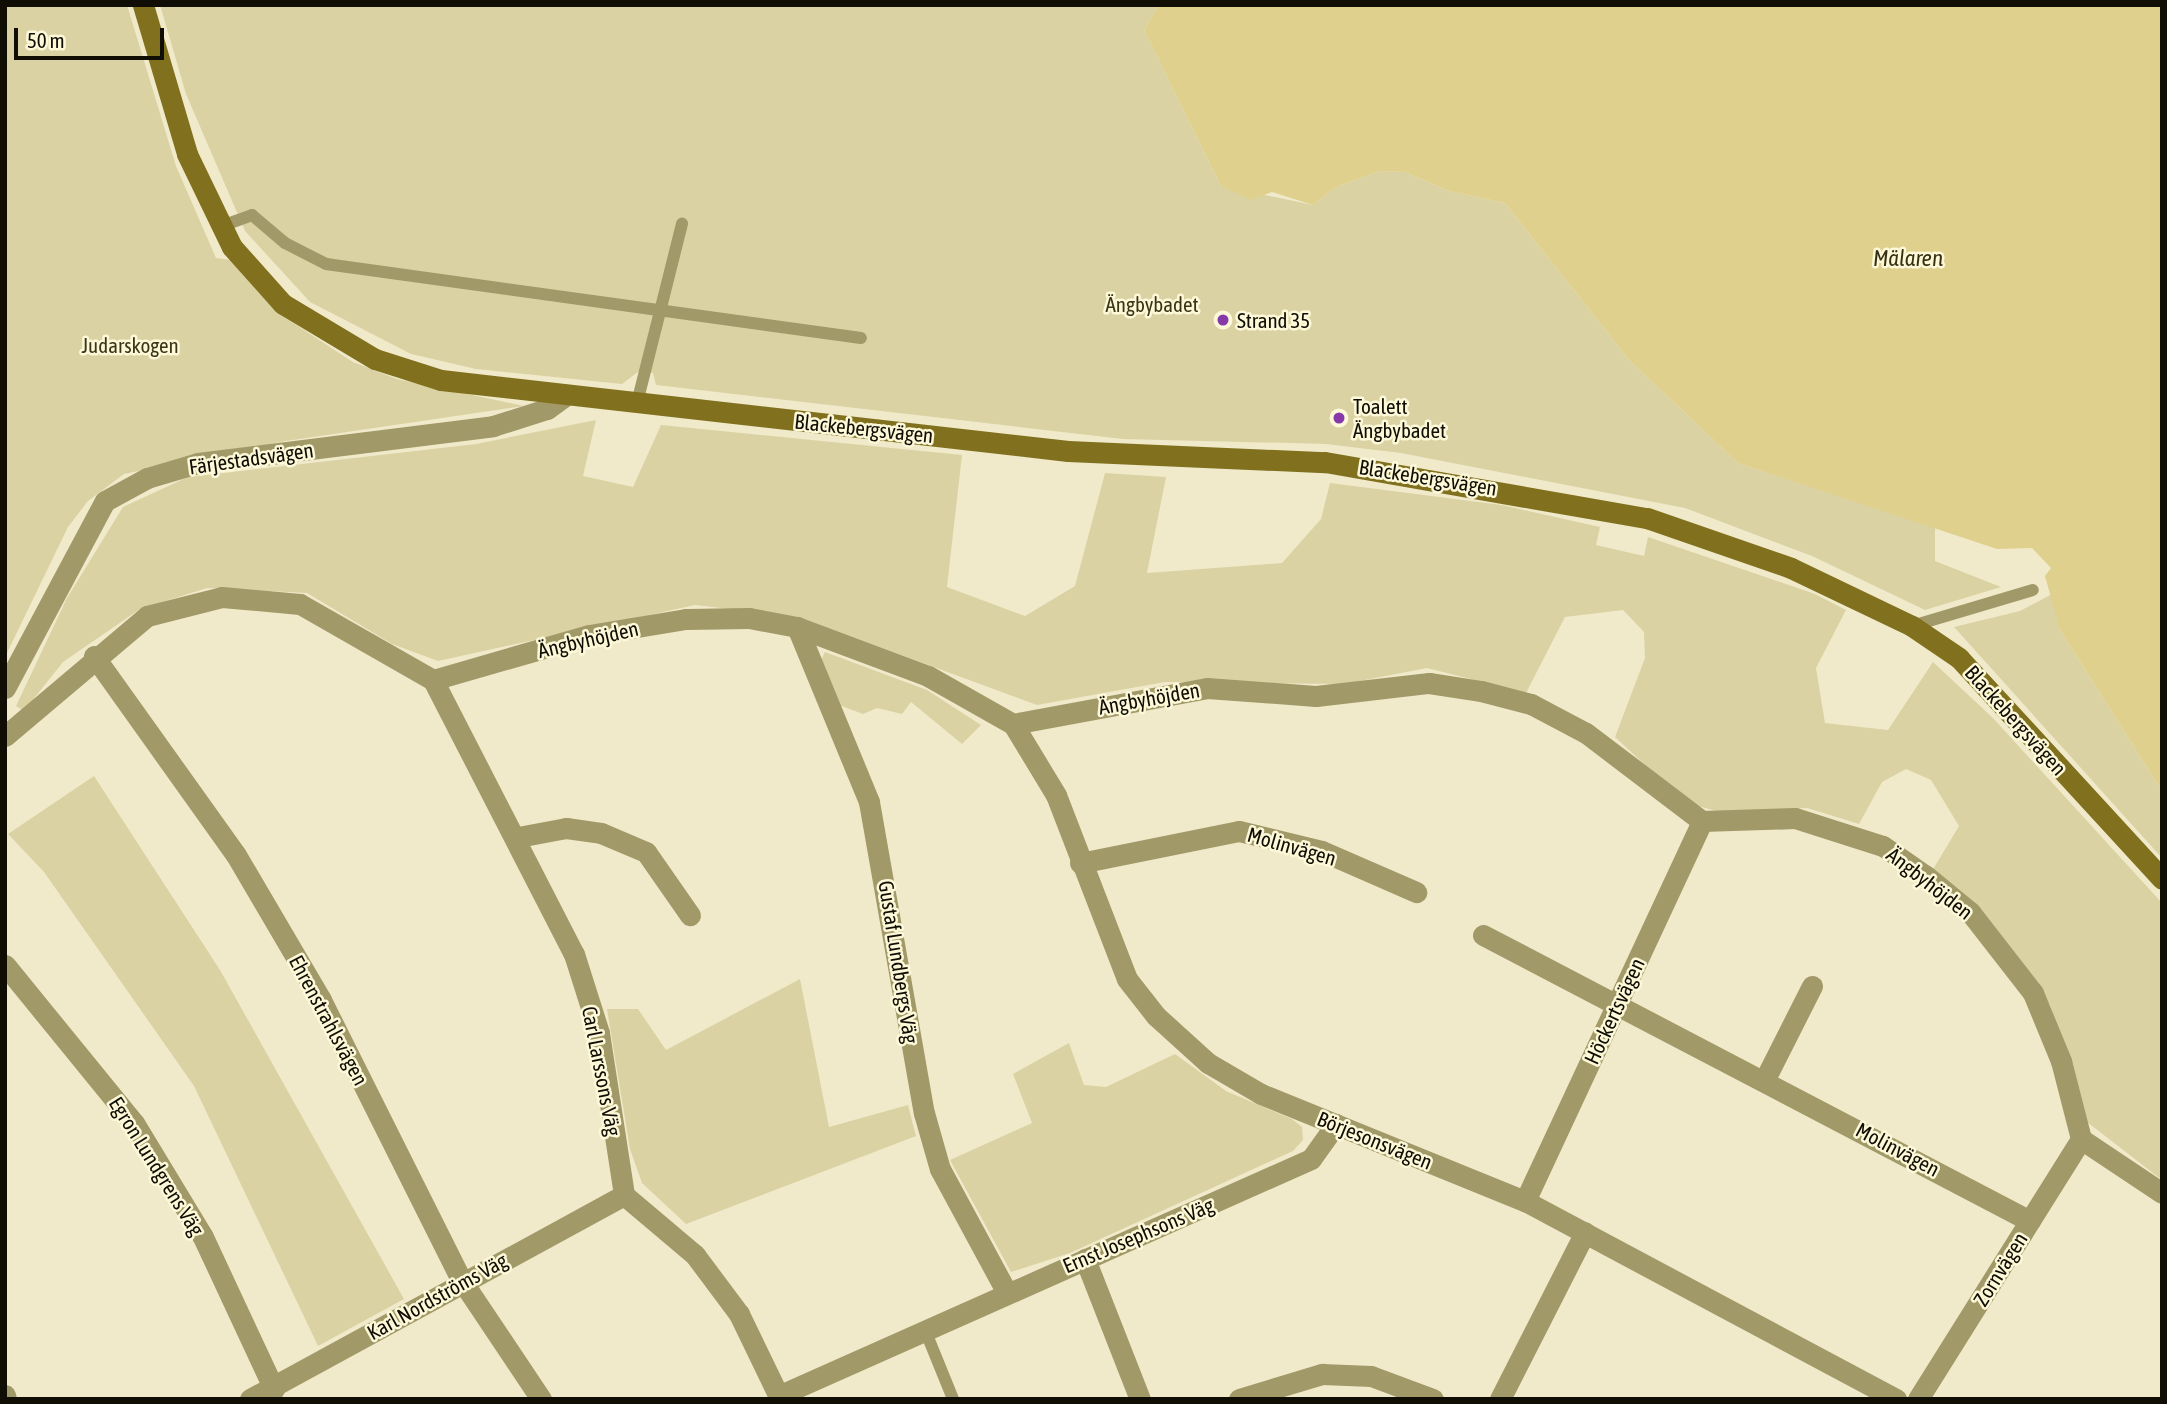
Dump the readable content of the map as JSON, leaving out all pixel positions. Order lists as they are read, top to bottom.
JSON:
{
  "streets": {
    "street": [
      "Blackebergsvägen",
      "Färjestadsvägen",
      "Ängbyhöjden",
      "Molinvägen",
      "Gustaf Lundbergs Väg",
      "Höckertsvägen",
      "Ehrenstrahlsvägen",
      "Carl Larssons Väg",
      "Börjesonsvägen",
      "Egron Lundgrens Väg",
      "Ernst Josephsons Väg",
      "Zornvägen",
      "Karl Nordströms Väg"
    ]
  },
  "crossings": [
    ["Blackebergsvägen", "Färjestadsvägen"],
    ["Ängbyhöjden", "Gustaf Lundbergs Väg"],
    ["Ängbyhöjden", "Höckertsvägen"],
    ["Ängbyhöjden", "Carl Larssons Väg"],
    ["Ängbyhöjden", "Börjesonsvägen"],
    ["Ängbyhöjden", "Zornvägen"],
    ["Molinvägen", "Höckertsvägen"],
    ["Molinvägen", "Börjesonsvägen"],
    ["Molinvägen", "Zornvägen"],
    ["Gustaf Lundbergs Väg", "Ernst Josephsons Väg"],
    ["Höckertsvägen", "Börjesonsvägen"],
    ["Ehrenstrahlsvägen", "Karl Nordströms Väg"],
    ["Carl Larssons Väg", "Karl Nordströms Väg"],
    ["Börjesonsvägen", "Ernst Josephsons Väg"],
    ["Egron Lundgrens Väg", "Karl Nordströms Väg"]
  ],
  "water": ["Mälaren"],
  "parks": ["Ängbybadet", "Judarskogen"],
  "places": ["Strand 35", "Toalett Ängbybadet"],
  "scale_bar": "50 m"
}
